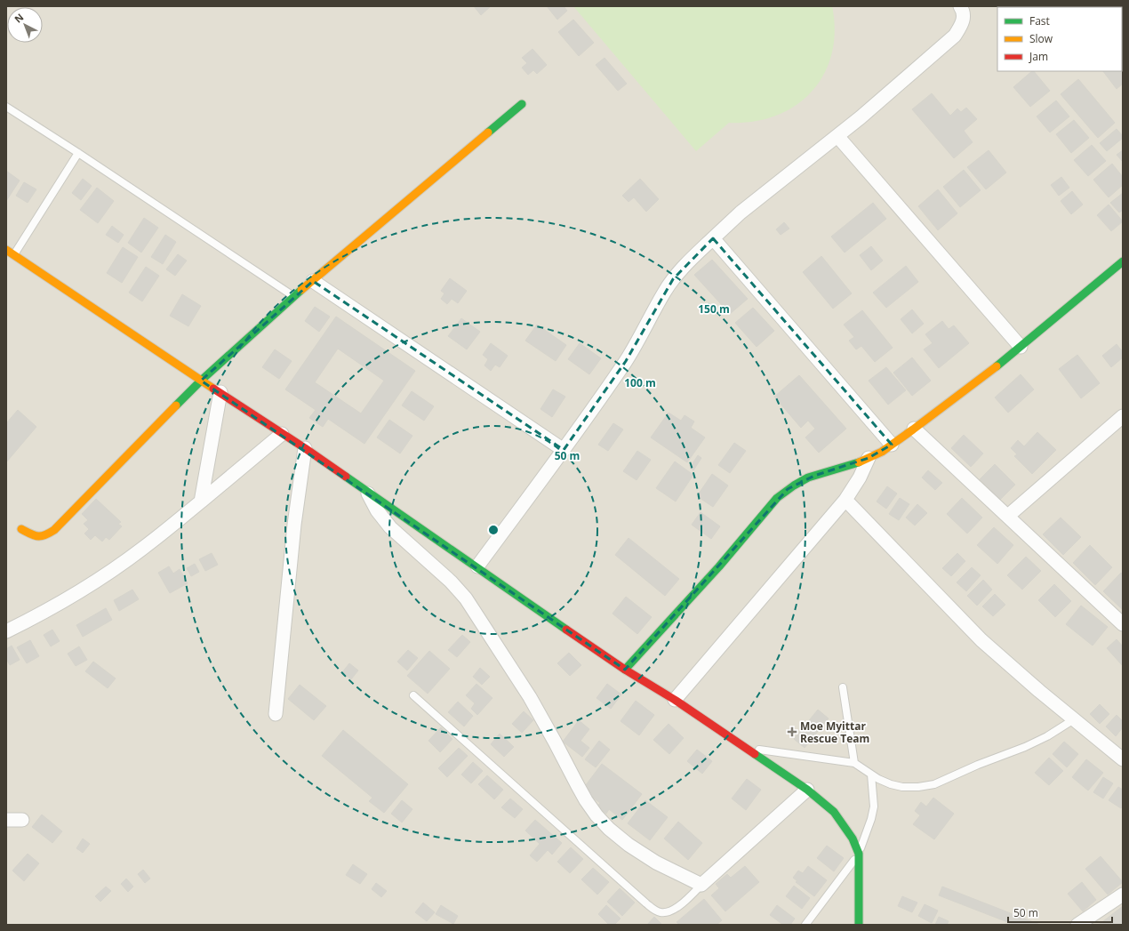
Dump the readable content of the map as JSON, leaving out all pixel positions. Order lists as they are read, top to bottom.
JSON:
{
  "places": {
    "health": ["Moe Myittar Rescue Team"]
  },
  "legend": ["Fast", "Slow", "Jam"],
  "scale_bar": "50 m",
  "north": "top left",
  "rings": ["150 m", "100 m", "50 m"]
}
